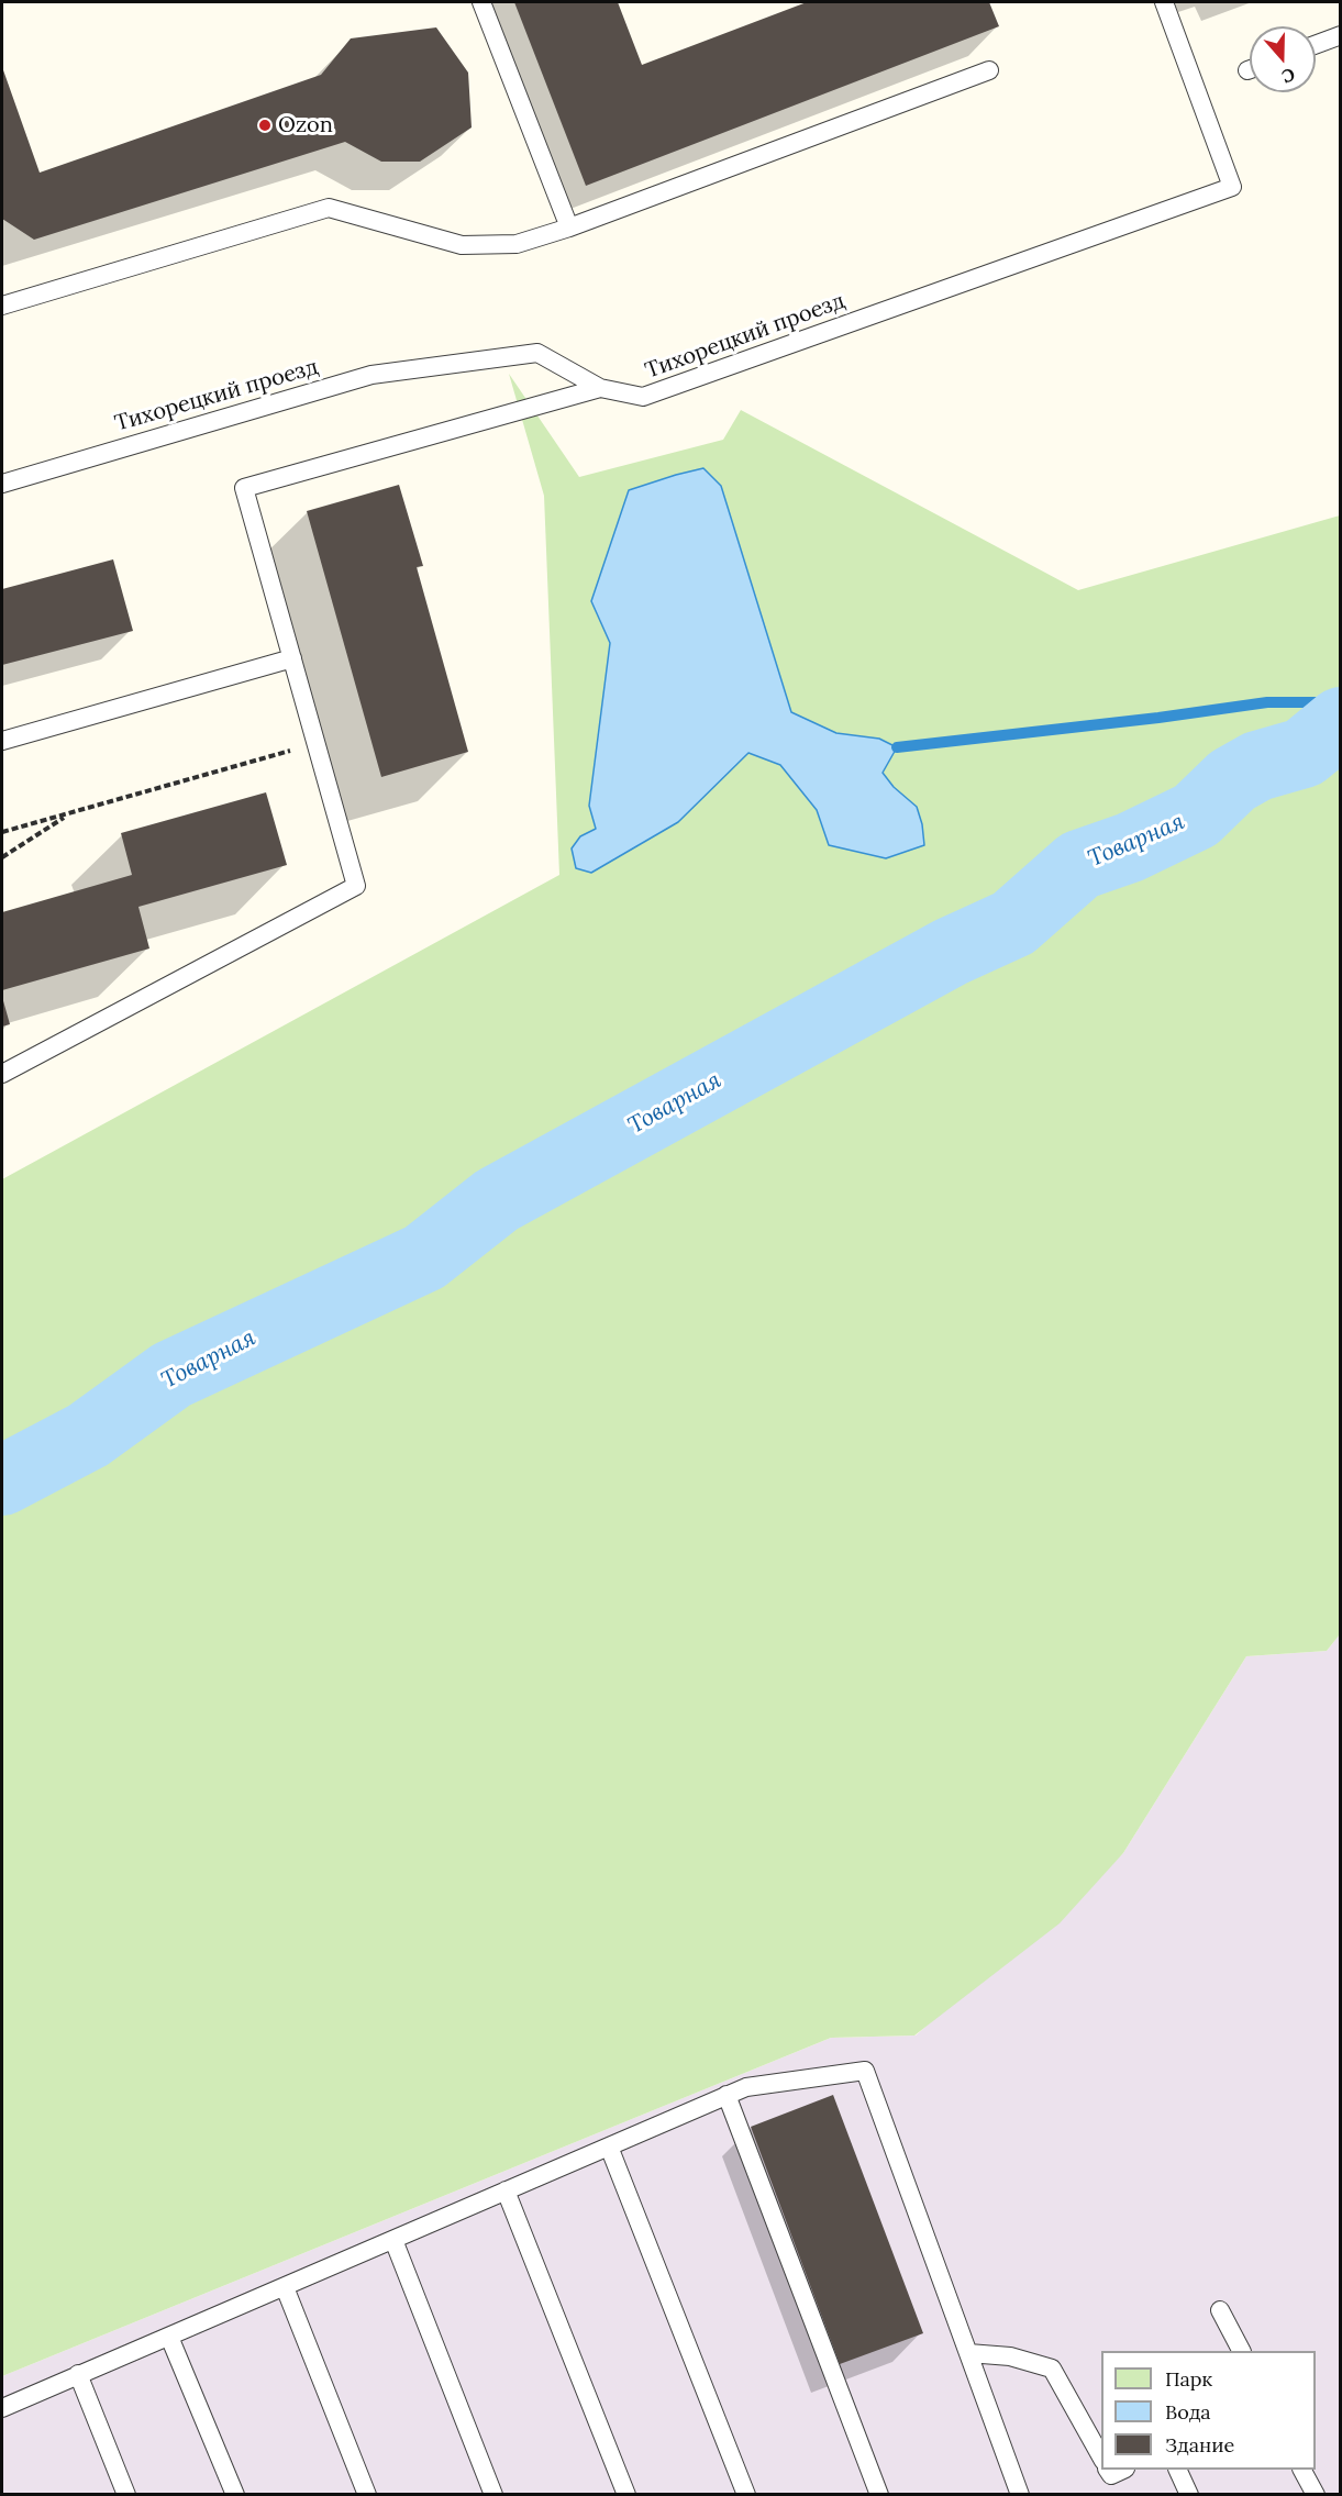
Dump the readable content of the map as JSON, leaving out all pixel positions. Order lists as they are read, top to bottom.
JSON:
{
  "streets": {
    "lane": ["Тихорецкий проезд"]
  },
  "water": ["Товарная"],
  "places": ["Ozon"],
  "legend": ["Парк", "Вода", "Здание"],
  "north": "bottom"
}
